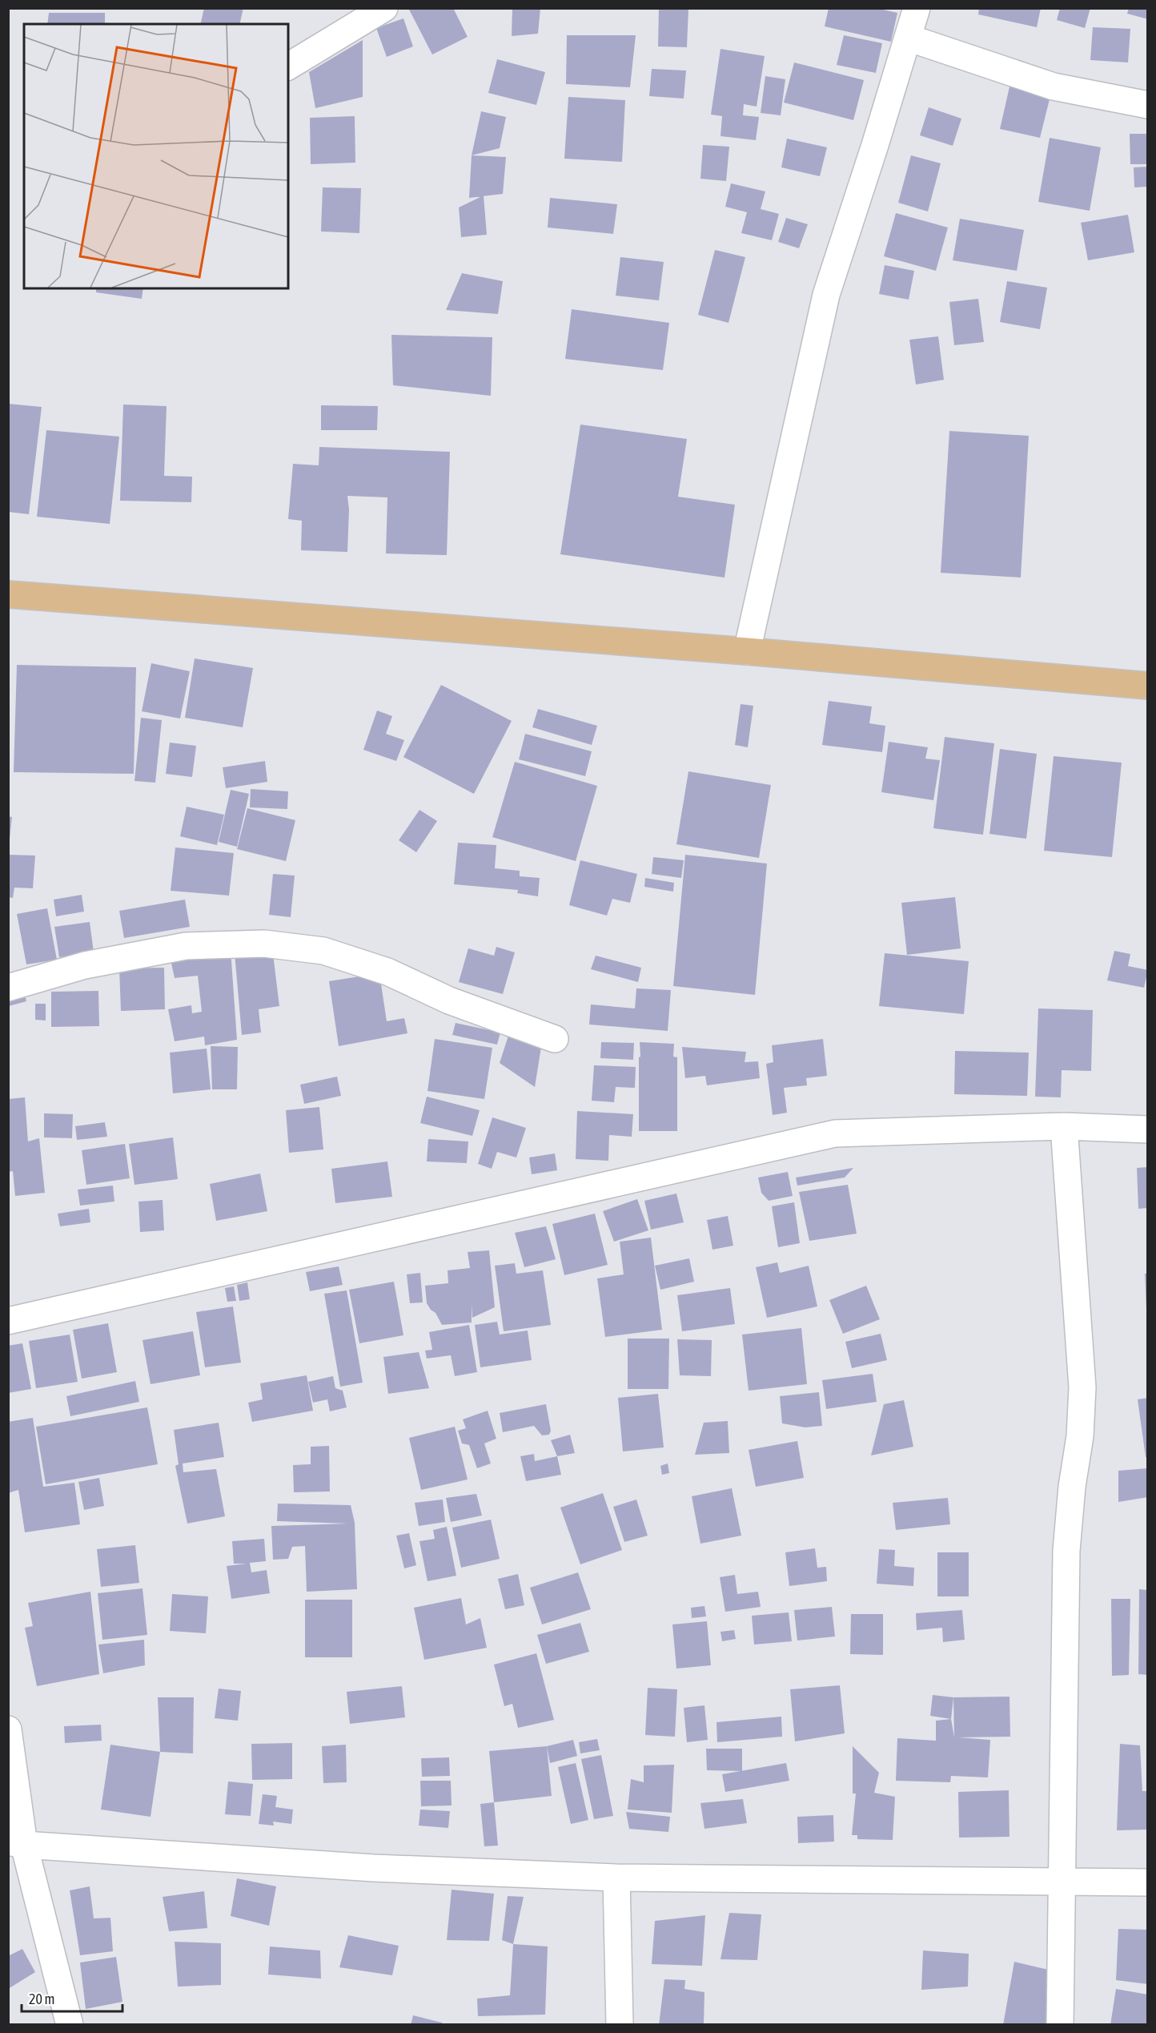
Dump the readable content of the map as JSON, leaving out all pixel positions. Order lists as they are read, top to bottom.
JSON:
{
  "scale_bar": "20 m"
}
